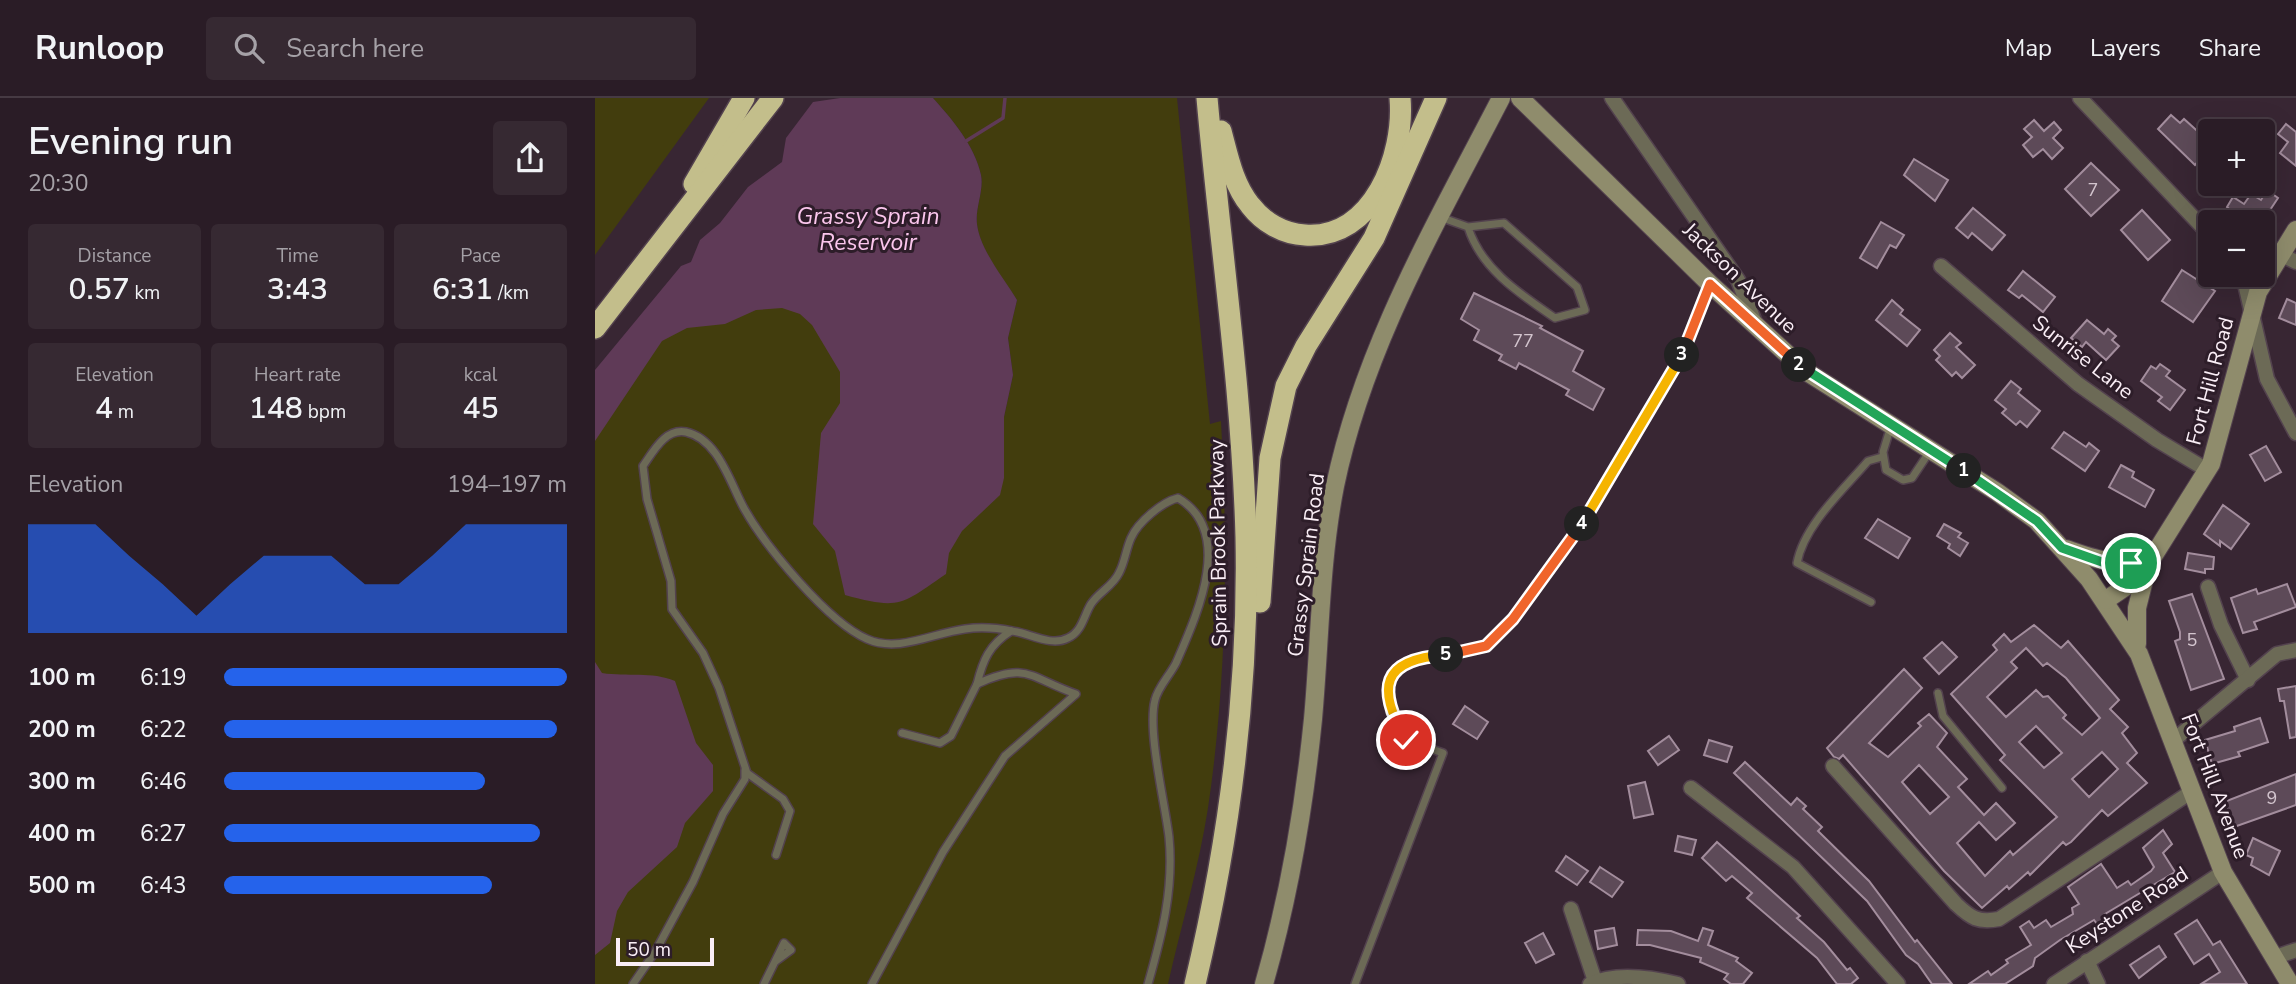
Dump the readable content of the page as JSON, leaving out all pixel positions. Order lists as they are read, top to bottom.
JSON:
{
  "streets": {
    "highway": ["Sprain Brook Parkway"],
    "street": [
      "Jackson Avenue",
      "Sunrise Lane",
      "Fort Hill Road",
      "Grassy Sprain Road",
      "Fort Hill Avenue",
      "Keystone Road"
    ]
  },
  "crossings": [
    ["Jackson Avenue", "Fort Hill Road"],
    ["Jackson Avenue", "Fort Hill Avenue"],
    ["Sunrise Lane", "Fort Hill Road"],
    ["Fort Hill Road", "Fort Hill Avenue"],
    ["Fort Hill Avenue", "Keystone Road"]
  ],
  "water": ["Grassy Sprain Reservoir"],
  "house_numbers": [
    "7",
    "77",
    "5",
    "9"
  ],
  "scale_bar": "50 m",
  "page": {
    "header": "Runloop",
    "search": "Search here",
    "nav": ["Map", "Layers", "Share"],
    "heading": ["Evening run", "20:30"],
    "map_buttons": ["+", "−"],
    "stats": [
      ["Distance", "0.57 km"],
      ["Time", "3:43"],
      ["Pace", "6:31 /km"],
      ["Elevation", "4 m"],
      ["Heart rate", "148 bpm"],
      ["kcal", "45"]
    ],
    "pins": [
      "3",
      "2",
      "1",
      "4",
      "5"
    ],
    "chart": ["Elevation", "194–197 m"],
    "list": [
      {
        "name": "100 m",
        "note": "6:19"
      },
      {
        "name": "200 m",
        "note": "6:22"
      },
      {
        "name": "300 m",
        "note": "6:46"
      },
      {
        "name": "400 m",
        "note": "6:27"
      },
      {
        "name": "500 m",
        "note": "6:43"
      }
    ],
    "scale": "50 m"
  }
}
